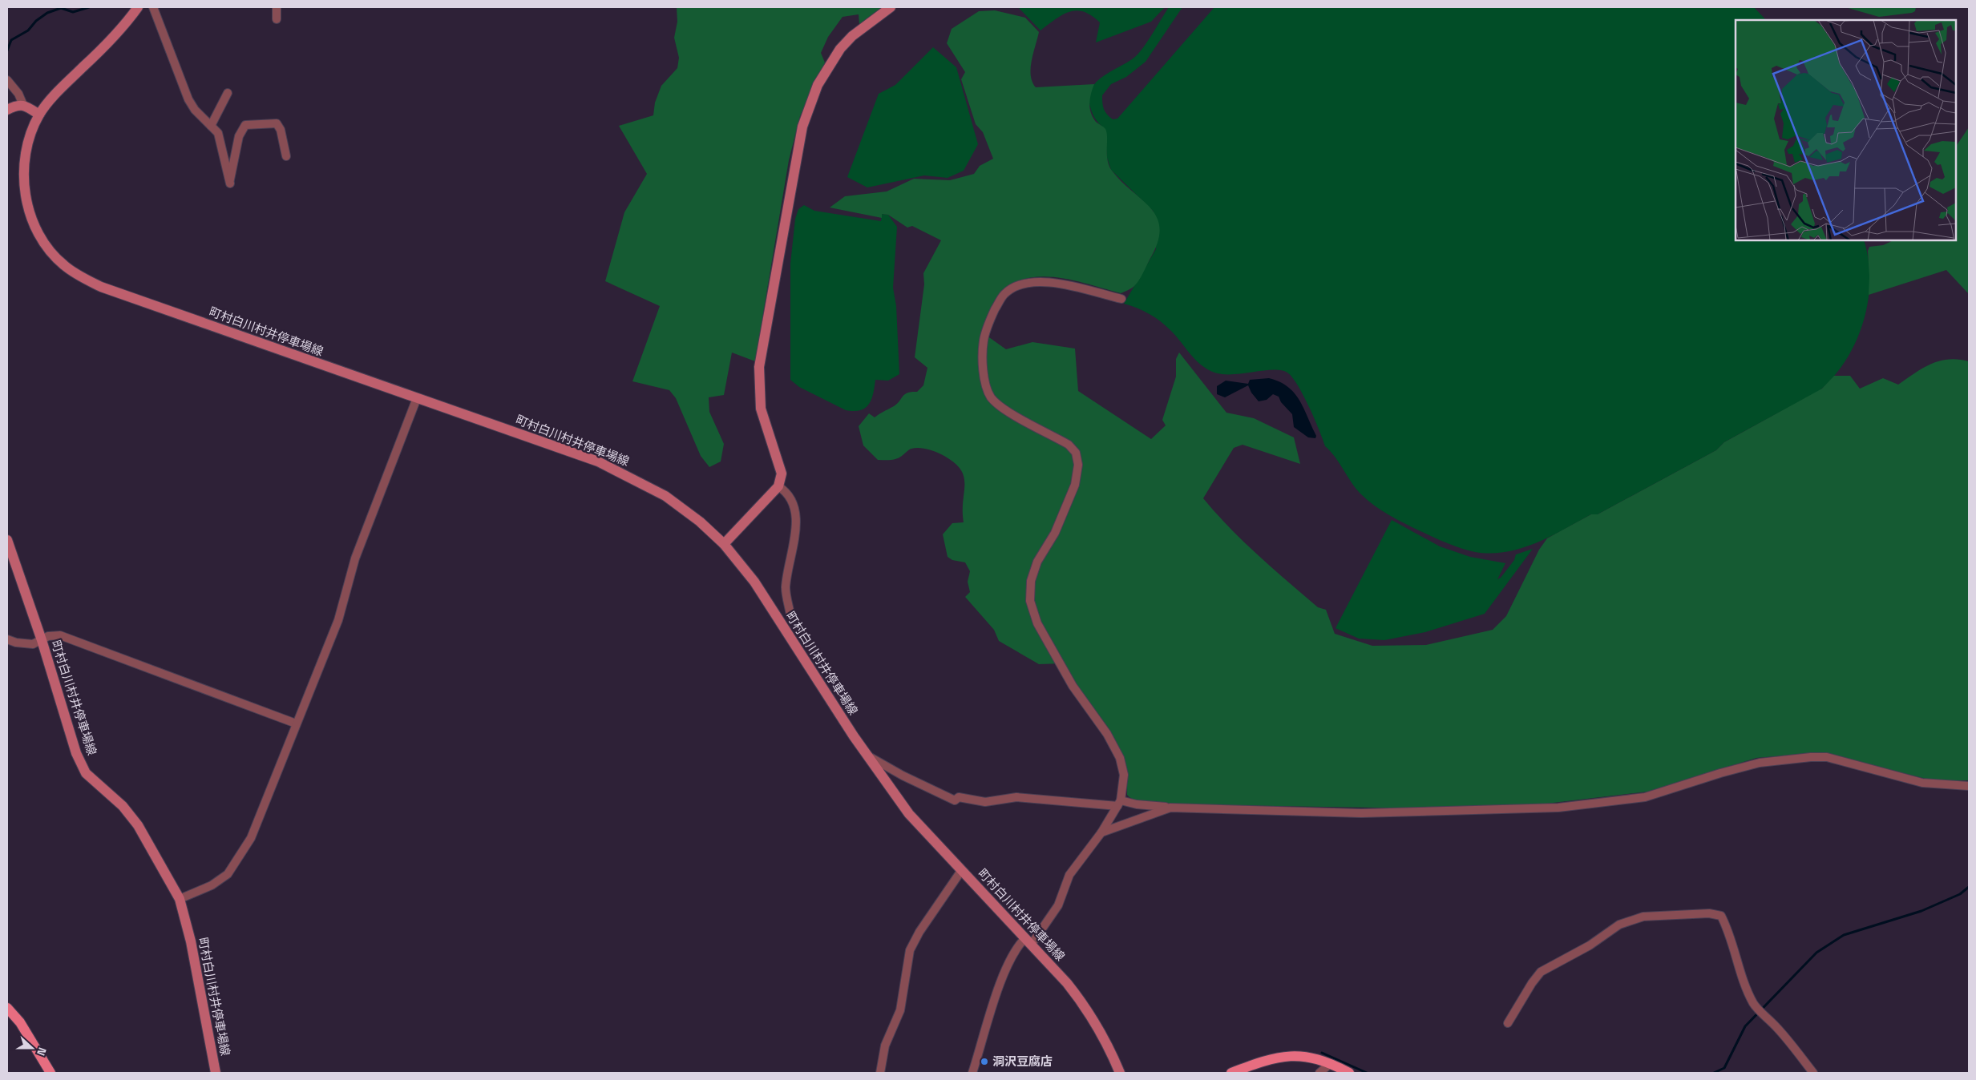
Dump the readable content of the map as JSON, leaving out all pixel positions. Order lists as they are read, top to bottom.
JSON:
{
  "streets": {
    "main road": ["町村白川村井停車場線"]
  },
  "places": ["洞沢豆腐店"],
  "north": "right"
}
